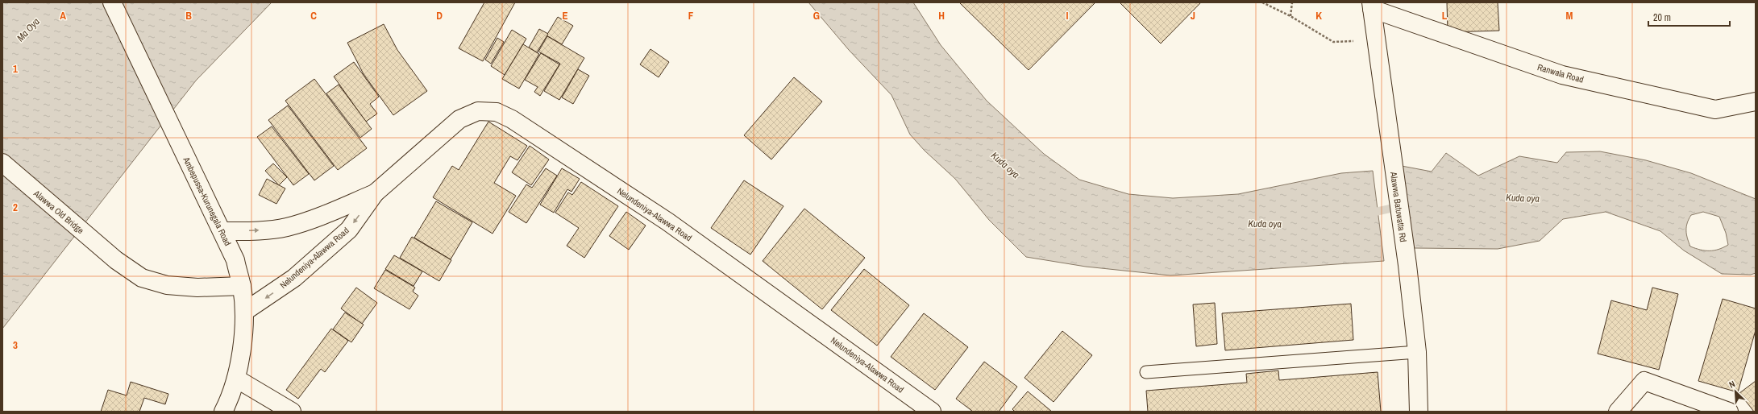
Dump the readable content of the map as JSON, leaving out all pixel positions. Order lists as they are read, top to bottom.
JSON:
{
  "streets": {
    "main road": [
      "Ranwala Road",
      "Ambepussa-Kurunegala Road",
      "Alawwa Batuwatta Rd",
      "Alawwa Old Bridge",
      "Nelundeniya-Alawwa Road"
    ]
  },
  "crossings": [
    ["Ranwala Road", "Alawwa Batuwatta Rd"],
    ["Ambepussa-Kurunegala Road", "Alawwa Old Bridge"],
    ["Ambepussa-Kurunegala Road", "Nelundeniya-Alawwa Road"]
  ],
  "water": ["Ma Oya", "Kuda oya"],
  "scale_bar": "20 m",
  "north": "top left",
  "grid": {
    "columns": [
      "A",
      "B",
      "C",
      "D",
      "E",
      "F",
      "G",
      "H",
      "I",
      "J",
      "K",
      "L",
      "M"
    ],
    "rows": ["1", "2", "3"]
  }
}
